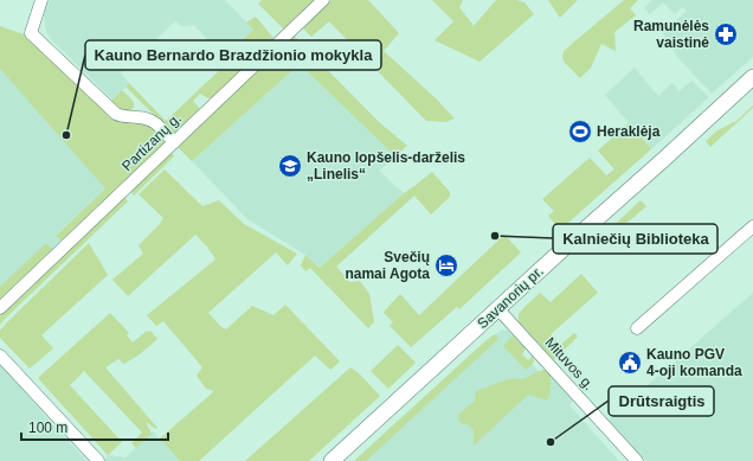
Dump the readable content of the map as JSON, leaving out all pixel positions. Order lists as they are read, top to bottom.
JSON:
{
  "streets": {
    "main road": ["Savanorių pr."],
    "street": ["Partizanų g.", "Mituvos g."]
  },
  "crossings": [
    ["Savanorių pr.", "Mituvos g."]
  ],
  "places": {
    "pharmacy": ["Ramunėlės vaistinė"],
    "sports": ["Heraklėja"],
    "other": ["Kauno Bernardo Brazdžionio mokykla", "Kalniečių Biblioteka", "Drūtsraigtis"],
    "school or university": ["Kauno lopšelis-darželis „Linelis“"],
    "hotel": ["Svečių namai Agota"],
    "public building": ["Kauno PGV 4-oji komanda"]
  },
  "scale_bar": "100 m"
}
